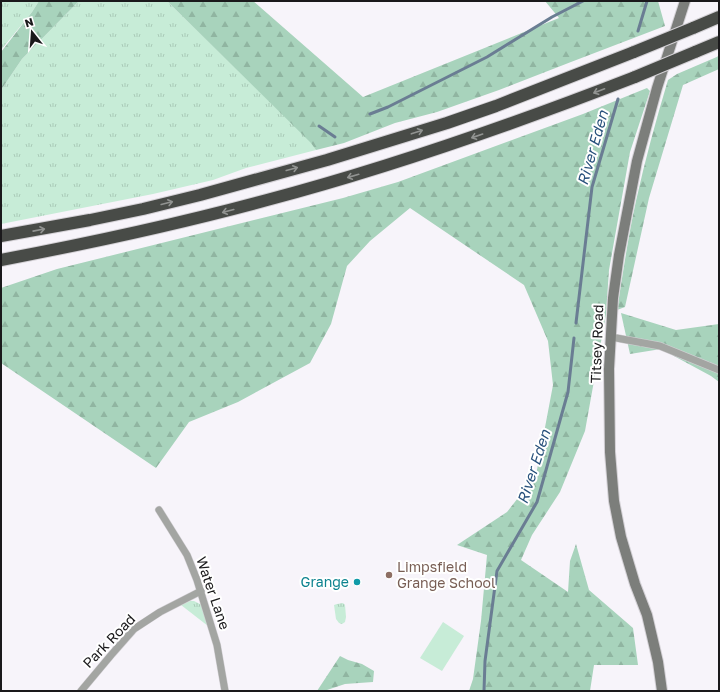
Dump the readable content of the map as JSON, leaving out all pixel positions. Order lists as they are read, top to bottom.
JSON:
{
  "streets": {
    "main road": ["Titsey Road"],
    "street": ["Water Lane", "Park Road"]
  },
  "crossings": [
    ["Water Lane", "Park Road"]
  ],
  "water": ["River Eden"],
  "places": ["Limpsfield Grange School", "Grange"],
  "north": "top"
}
